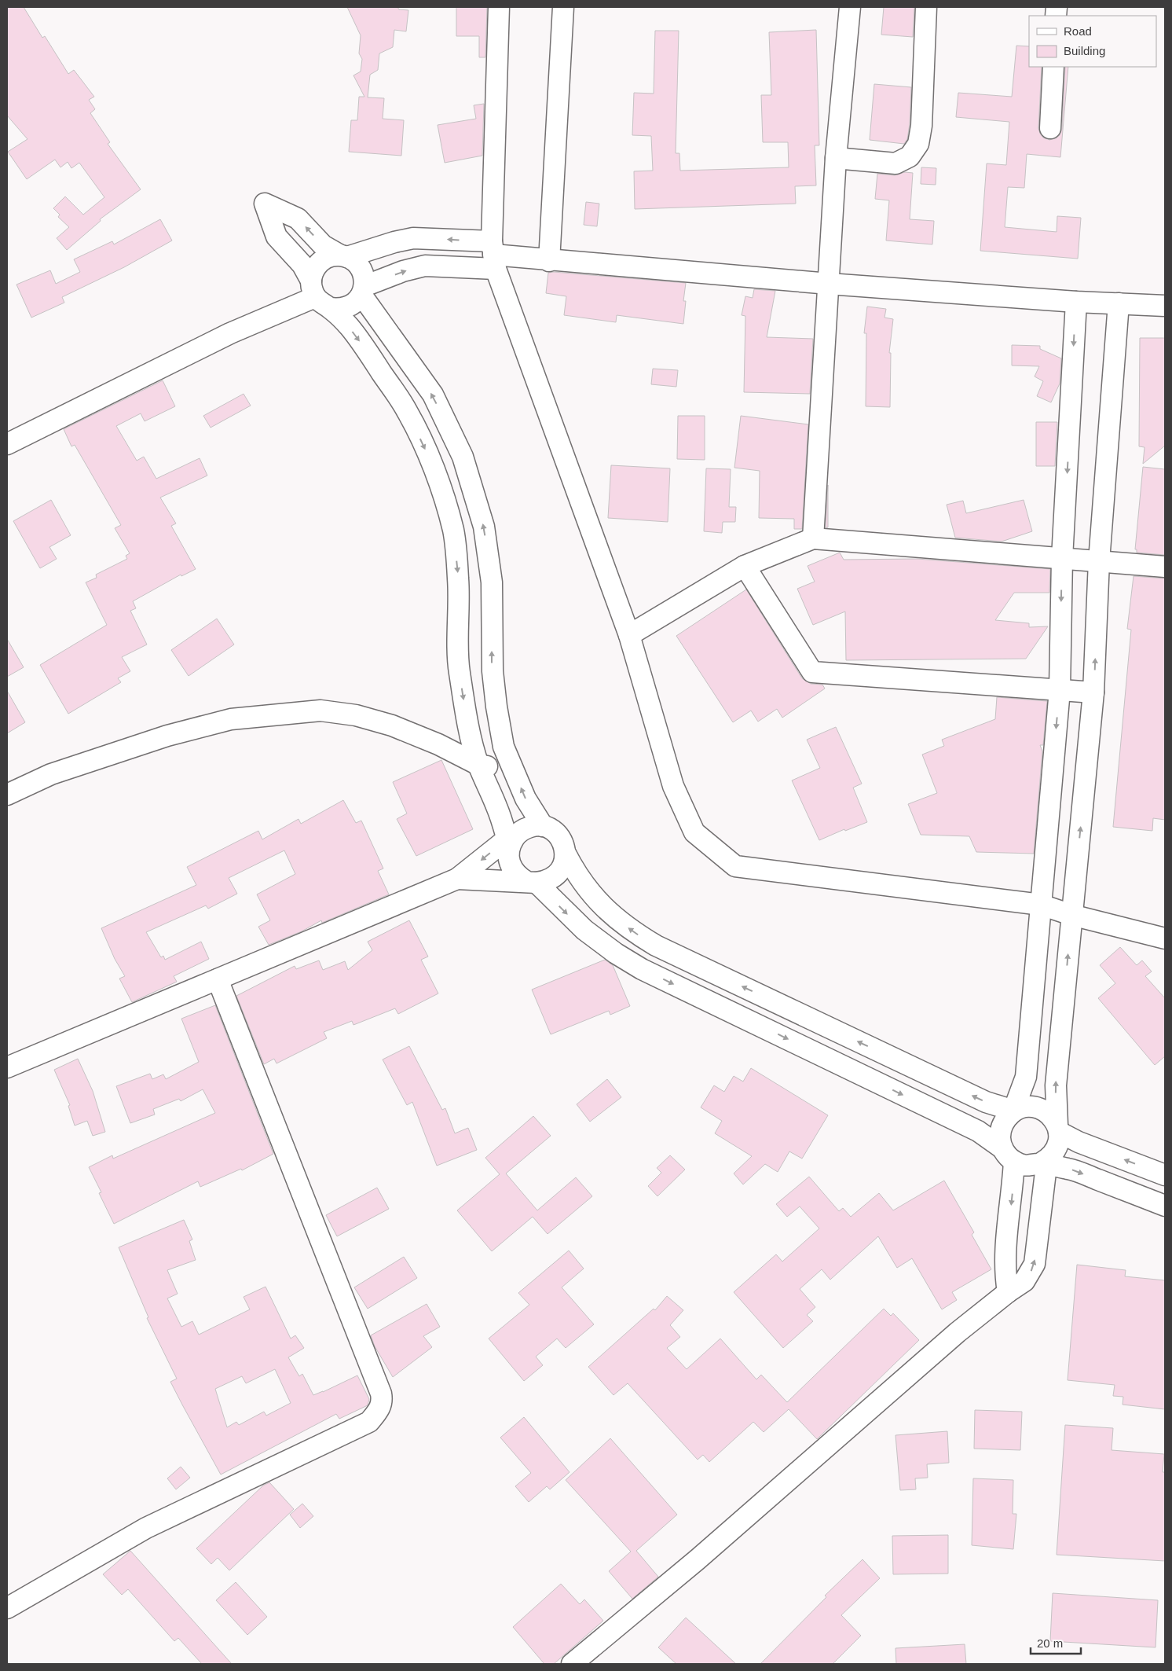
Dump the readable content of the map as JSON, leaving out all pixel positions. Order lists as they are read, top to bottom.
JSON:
{
  "legend": ["Road", "Building"],
  "scale_bar": "20 m"
}
